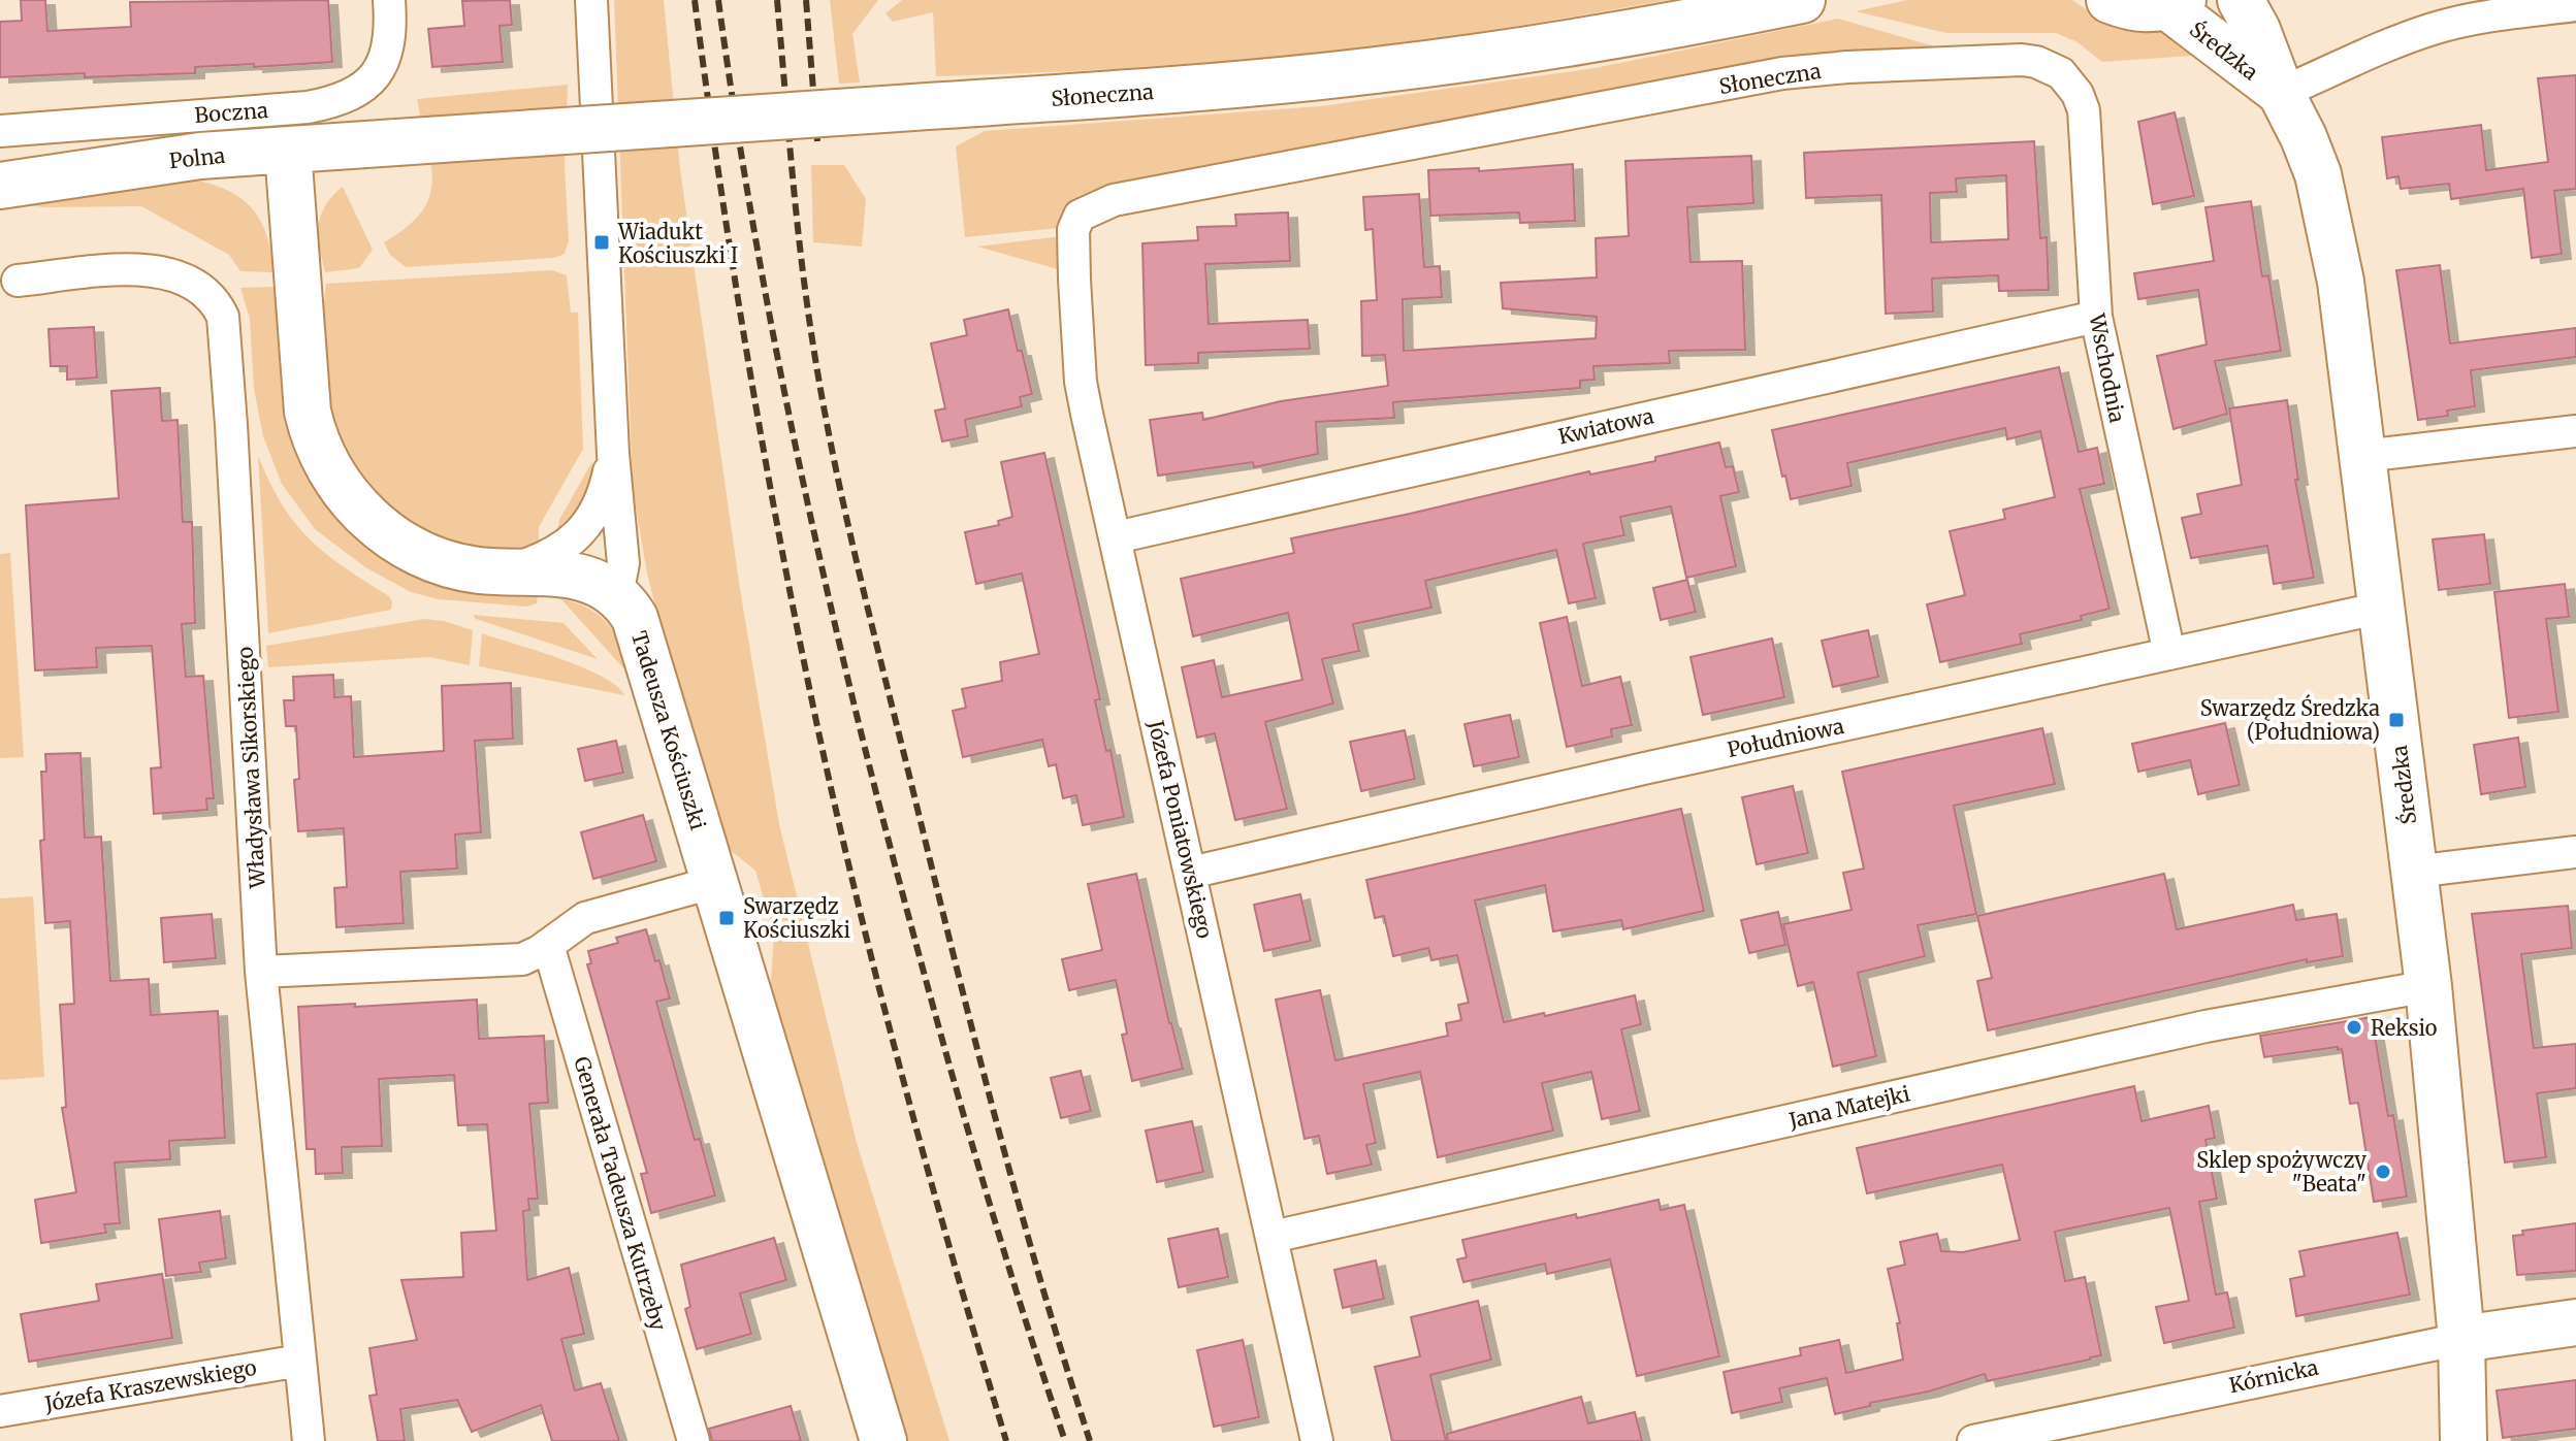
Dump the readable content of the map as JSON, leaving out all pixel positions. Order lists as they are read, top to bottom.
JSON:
{
  "streets": {
    "street": [
      "Średzka",
      "Słoneczna",
      "Boczna",
      "Polna",
      "Wschodnia",
      "Kwiatowa",
      "Tadeusza Kościuszki",
      "Południowa",
      "Władysława Sikorskiego",
      "Józefa Poniatowskiego",
      "Jana Matejki",
      "Generała Tadeusza Kutrzeby",
      "Kórnicka",
      "Józefa Kraszewskiego"
    ]
  },
  "crossings": [
    ["Średzka", "Południowa"],
    ["Średzka", "Jana Matejki"],
    ["Średzka", "Kórnicka"],
    ["Słoneczna", "Polna"],
    ["Słoneczna", "Wschodnia"],
    ["Słoneczna", "Józefa Poniatowskiego"],
    ["Wschodnia", "Kwiatowa"],
    ["Wschodnia", "Południowa"],
    ["Kwiatowa", "Józefa Poniatowskiego"],
    ["Południowa", "Józefa Poniatowskiego"],
    ["Władysława Sikorskiego", "Józefa Kraszewskiego"],
    ["Józefa Poniatowskiego", "Jana Matejki"]
  ],
  "places": {
    "transit": ["Wiadukt Kościuszki I", "Swarzędz Średzka (Południowa)", "Swarzędz Kościuszki"],
    "other": ["Reksio", "Sklep spożywczy \"Beata\""]
  }
}
